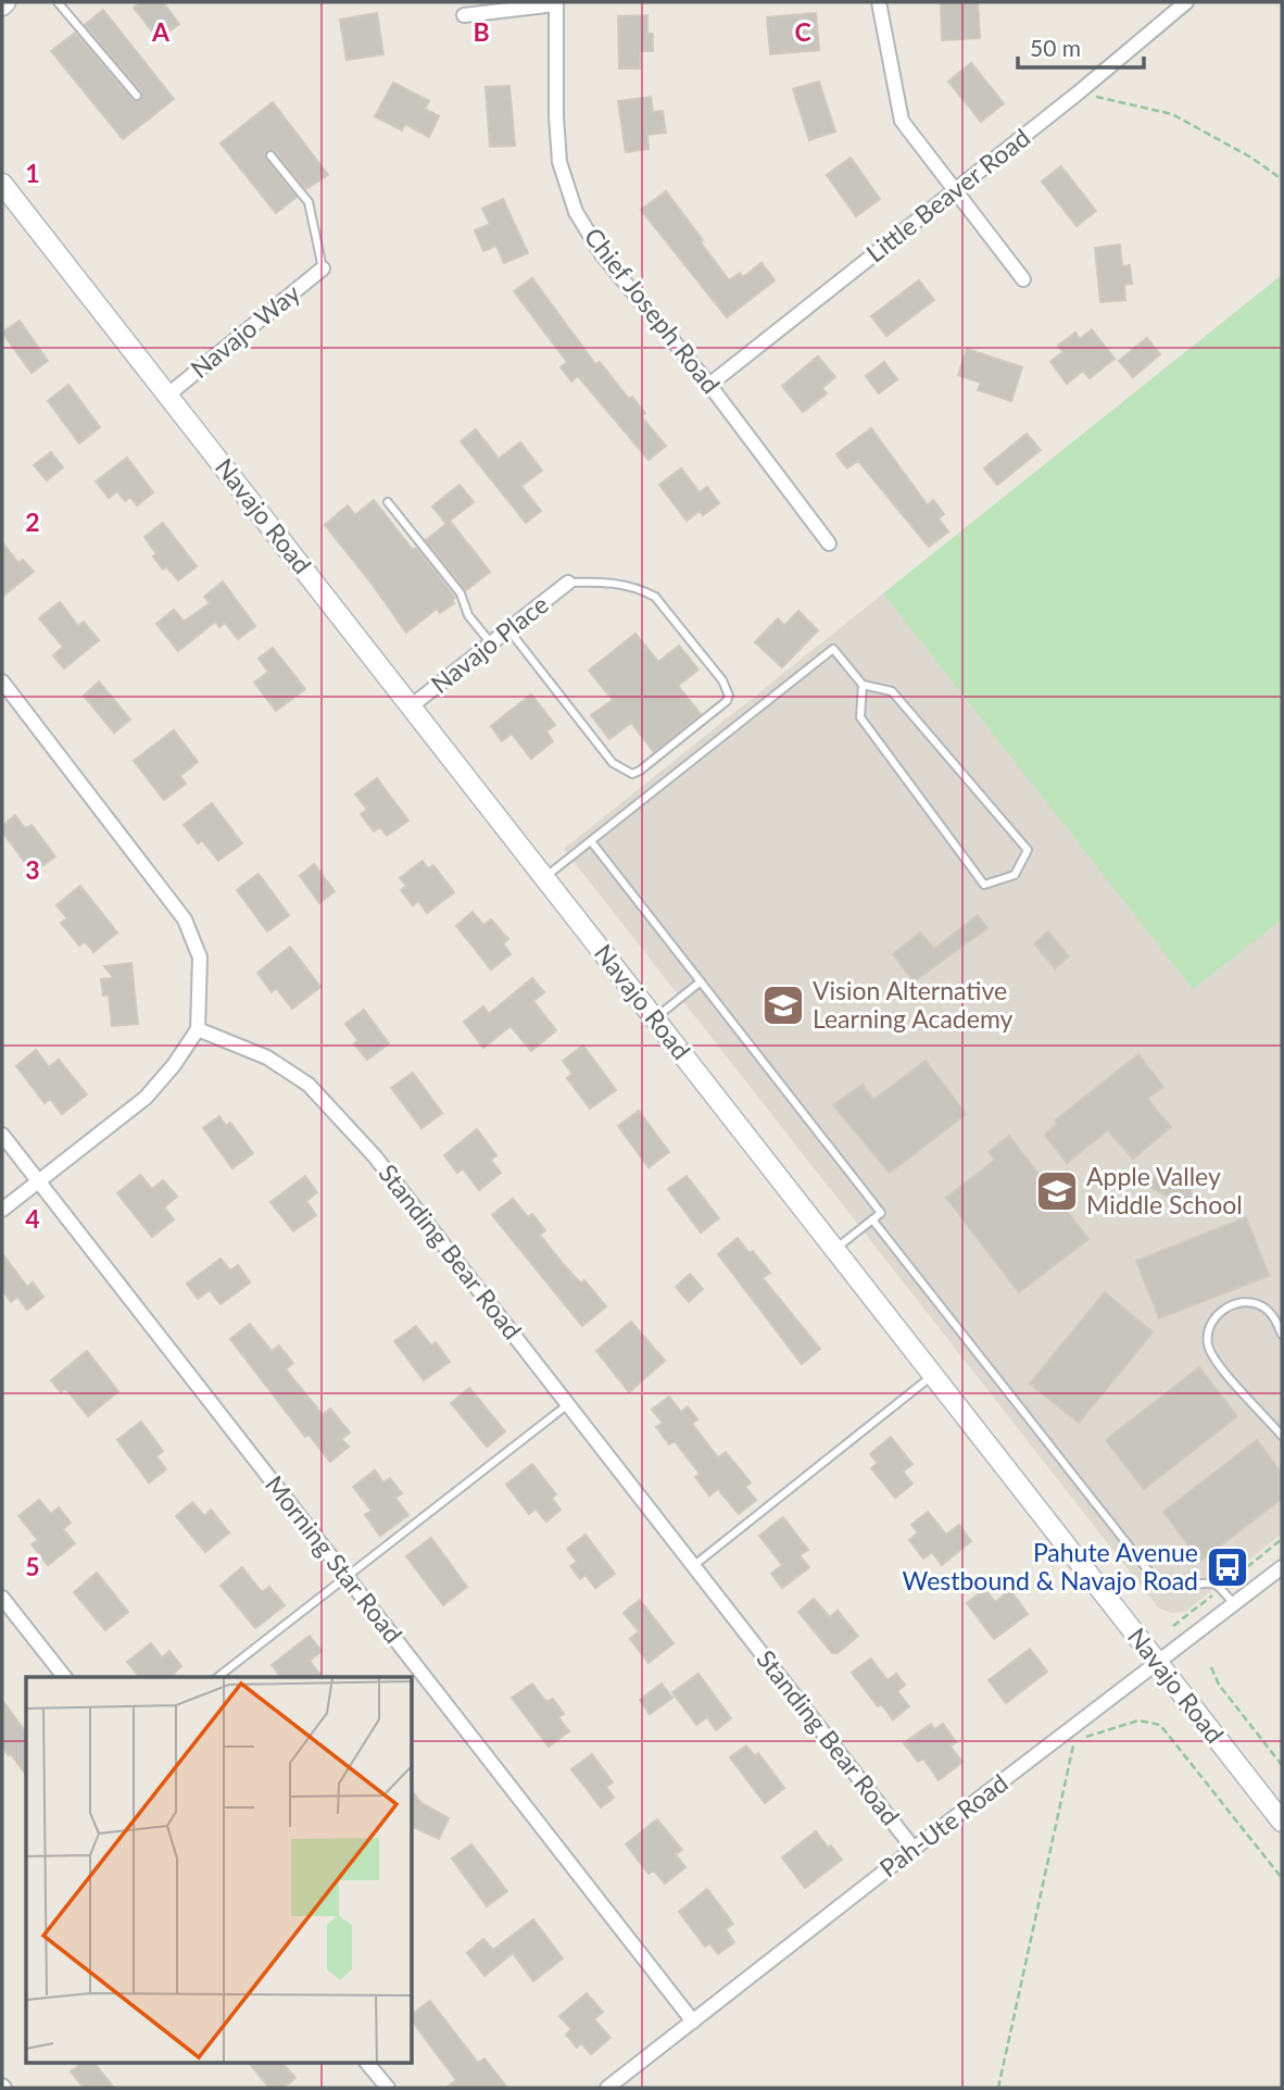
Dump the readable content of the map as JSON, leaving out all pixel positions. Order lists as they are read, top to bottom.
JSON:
{
  "streets": {
    "main road": ["Navajo Road"],
    "street": [
      "Little Beaver Road",
      "Chief Joseph Road",
      "Navajo Way",
      "Navajo Place",
      "Standing Bear Road",
      "Morning Star Road",
      "Pah-Ute Road"
    ]
  },
  "crossings": [
    ["Little Beaver Road", "Chief Joseph Road"],
    ["Navajo Way", "Navajo Road"],
    ["Navajo Road", "Navajo Place"],
    ["Navajo Road", "Pah-Ute Road"],
    ["Standing Bear Road", "Pah-Ute Road"],
    ["Morning Star Road", "Pah-Ute Road"]
  ],
  "places": {
    "school or university": ["Vision Alternative Learning Academy", "Apple Valley Middle School"],
    "bus stop": ["Pahute Avenue Westbound & Navajo Road"]
  },
  "scale_bar": "50 m",
  "grid": {
    "columns": ["A", "B", "C"],
    "rows": [
      "1",
      "2",
      "3",
      "4",
      "5"
    ]
  }
}
